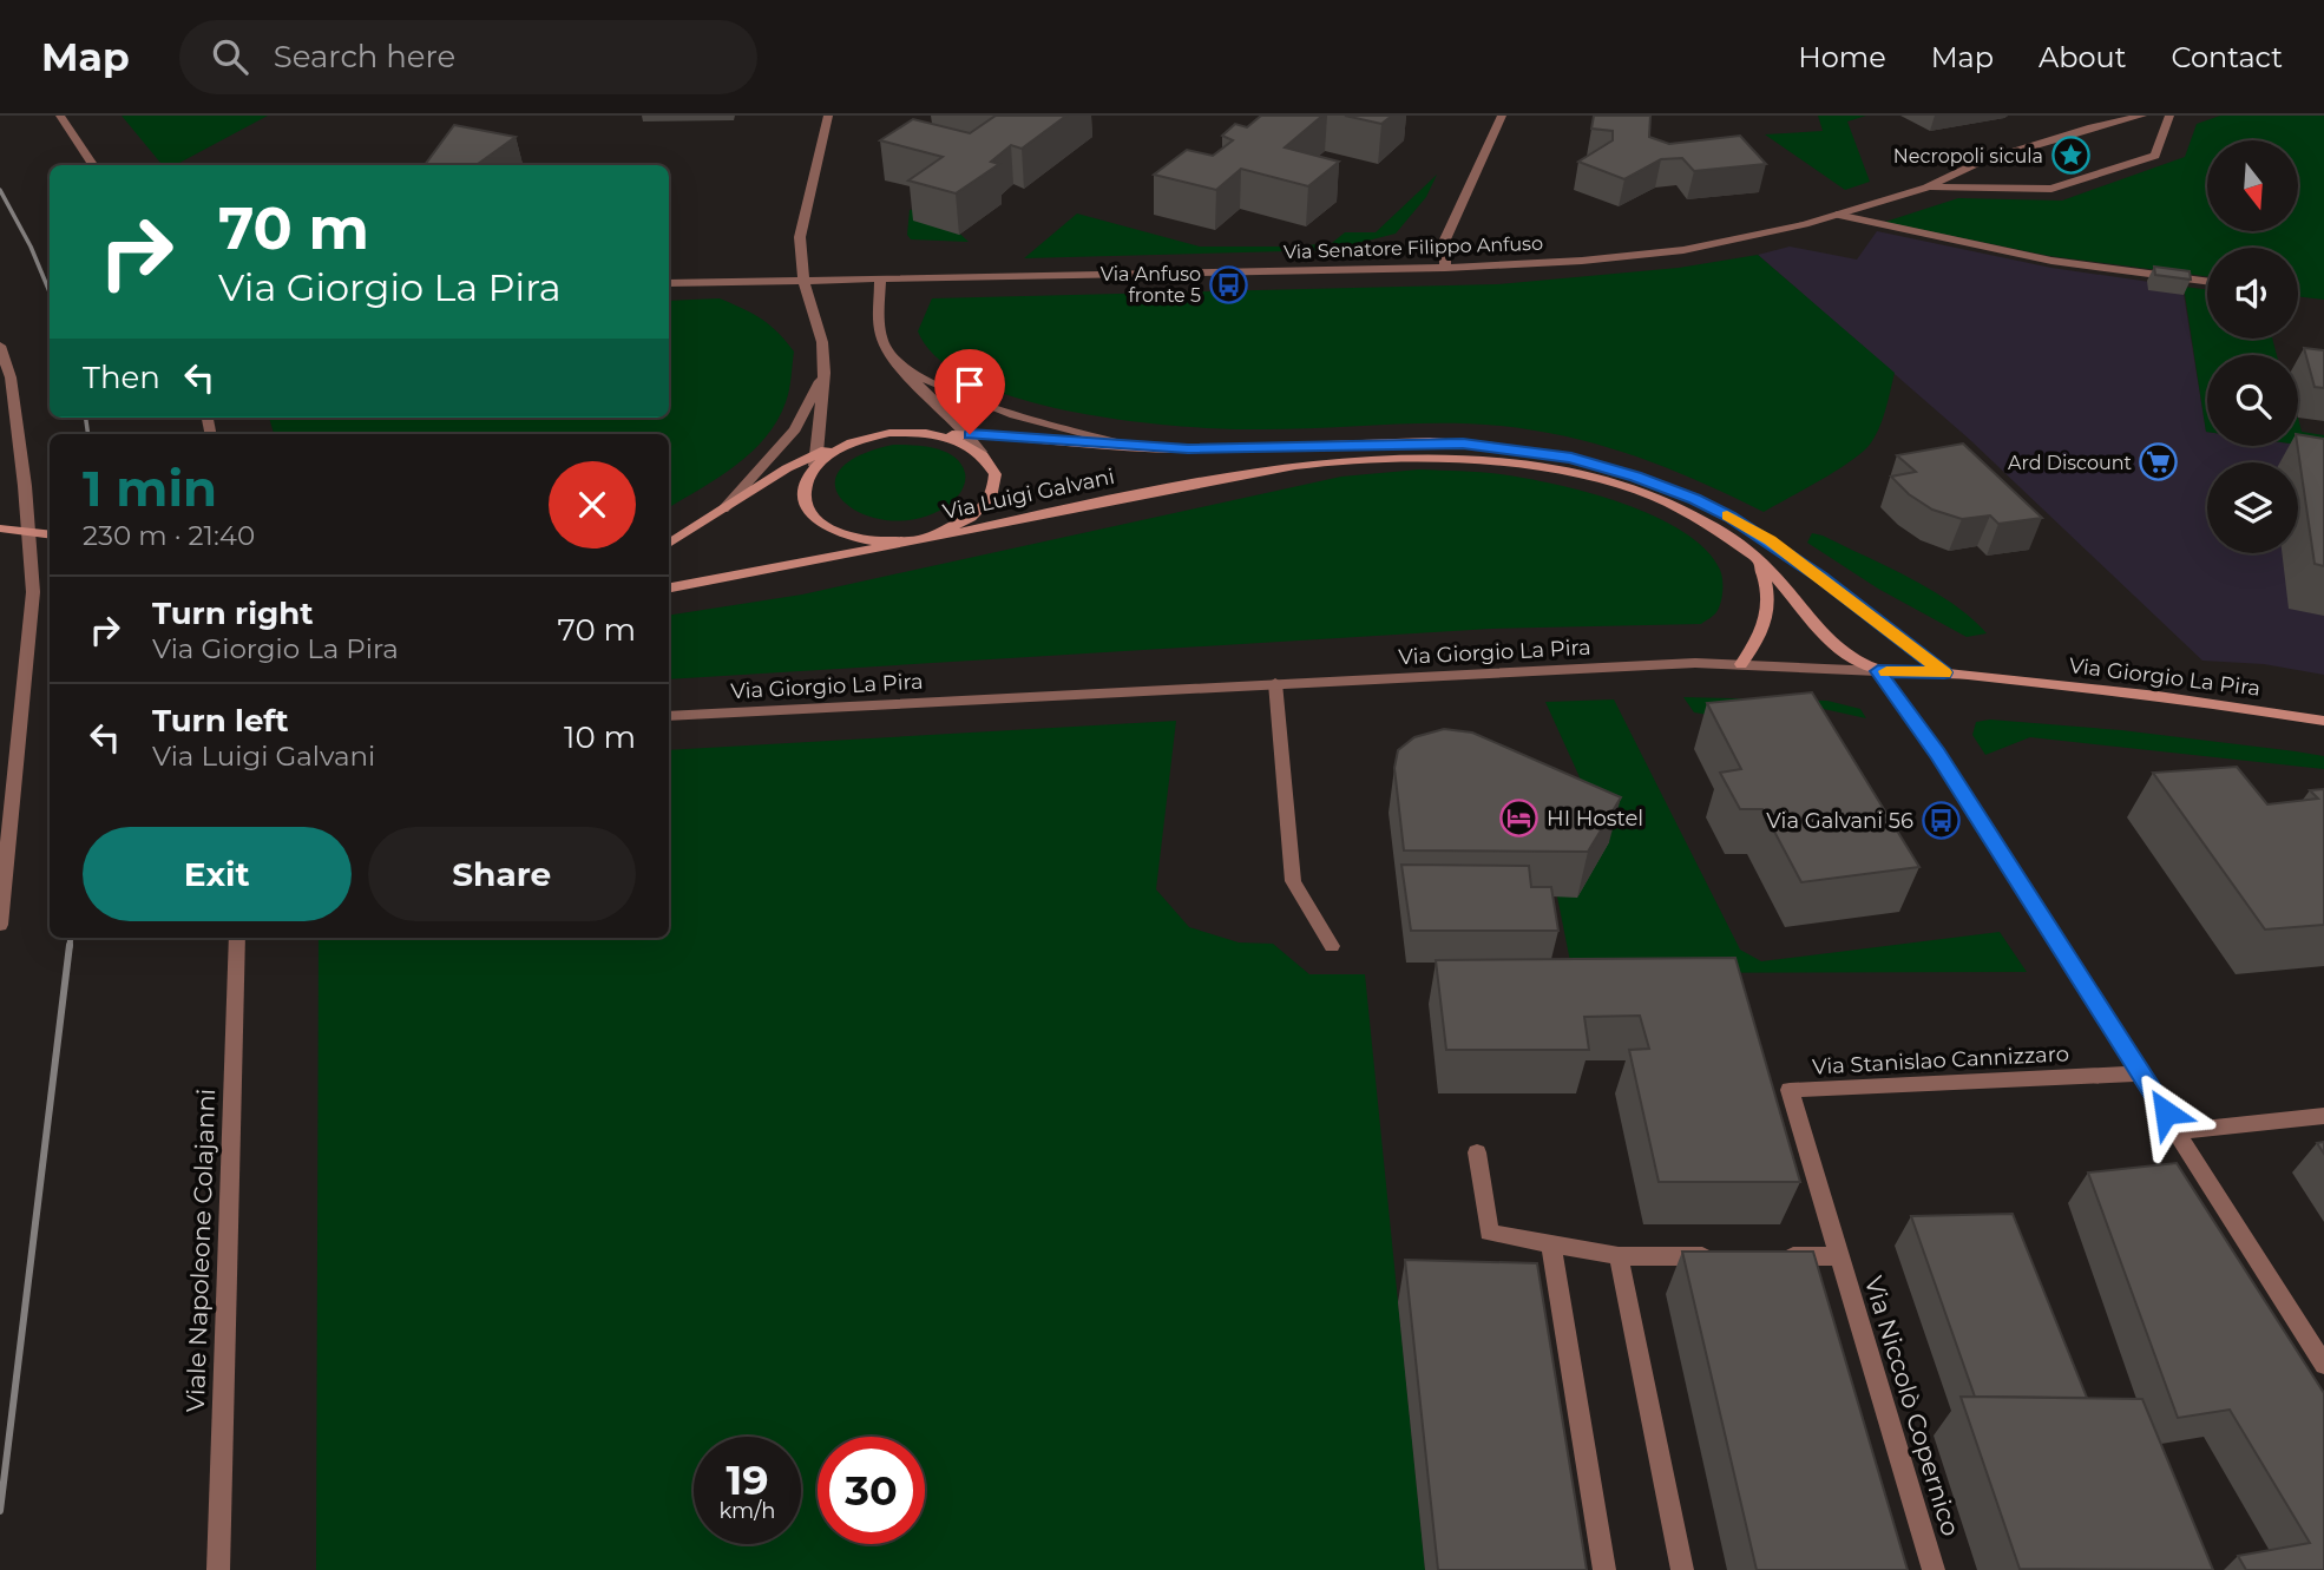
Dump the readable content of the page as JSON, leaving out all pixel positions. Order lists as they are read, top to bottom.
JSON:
{
  "streets": {
    "main road": ["Via Luigi Galvani", "Via Giorgio La Pira"],
    "street": [
      "Via Senatore Filippo Anfuso",
      "Via Stanislao Cannizzaro",
      "Viale Napoleone Colajanni",
      "Via Niccolò Copernico"
    ]
  },
  "crossings": [
    ["Via Luigi Galvani", "Via Giorgio La Pira"],
    ["Via Luigi Galvani", "Via Stanislao Cannizzaro"],
    ["Via Stanislao Cannizzaro", "Via Niccolò Copernico"]
  ],
  "places": {
    "place": ["Necropoli sicula"],
    "bus stop": ["Via Anfuso fronte 5", "Via Galvani 56"],
    "supermarket": ["Ard Discount"],
    "hotel": ["HI Hostel"]
  },
  "north": "bottom",
  "page": {
    "header": "Map",
    "search": "Search here",
    "nav": [
      "Home",
      "Map",
      "About",
      "Contact"
    ],
    "turn": ["70 m", "Via Giorgio La Pira"],
    "then": "Then",
    "heading": ["1 min", "230 m · 21:40"],
    "list": [
      {
        "name": "Turn right",
        "note": "Via Giorgio La Pira",
        "value": "70 m"
      },
      {
        "name": "Turn left",
        "note": "Via Luigi Galvani",
        "value": "10 m"
      }
    ],
    "buttons": ["Exit", "Share"],
    "speed": "19 km/h",
    "limit": "30"
  }
}
